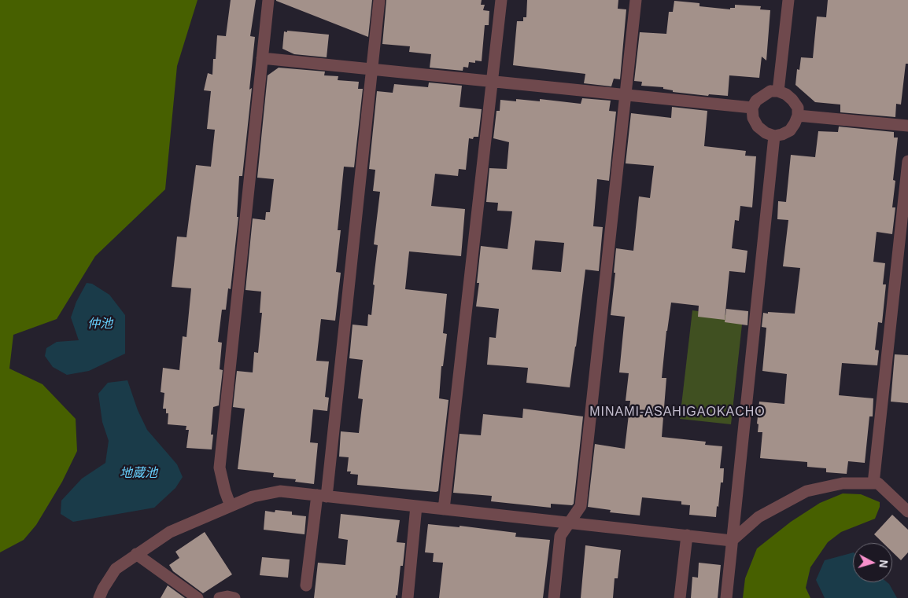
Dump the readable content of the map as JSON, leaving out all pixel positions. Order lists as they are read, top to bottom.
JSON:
{
  "districts": ["MINAMI-ASAHIGAOKACHO"],
  "water": ["仲池", "地蔵池"],
  "north": "right"
}
